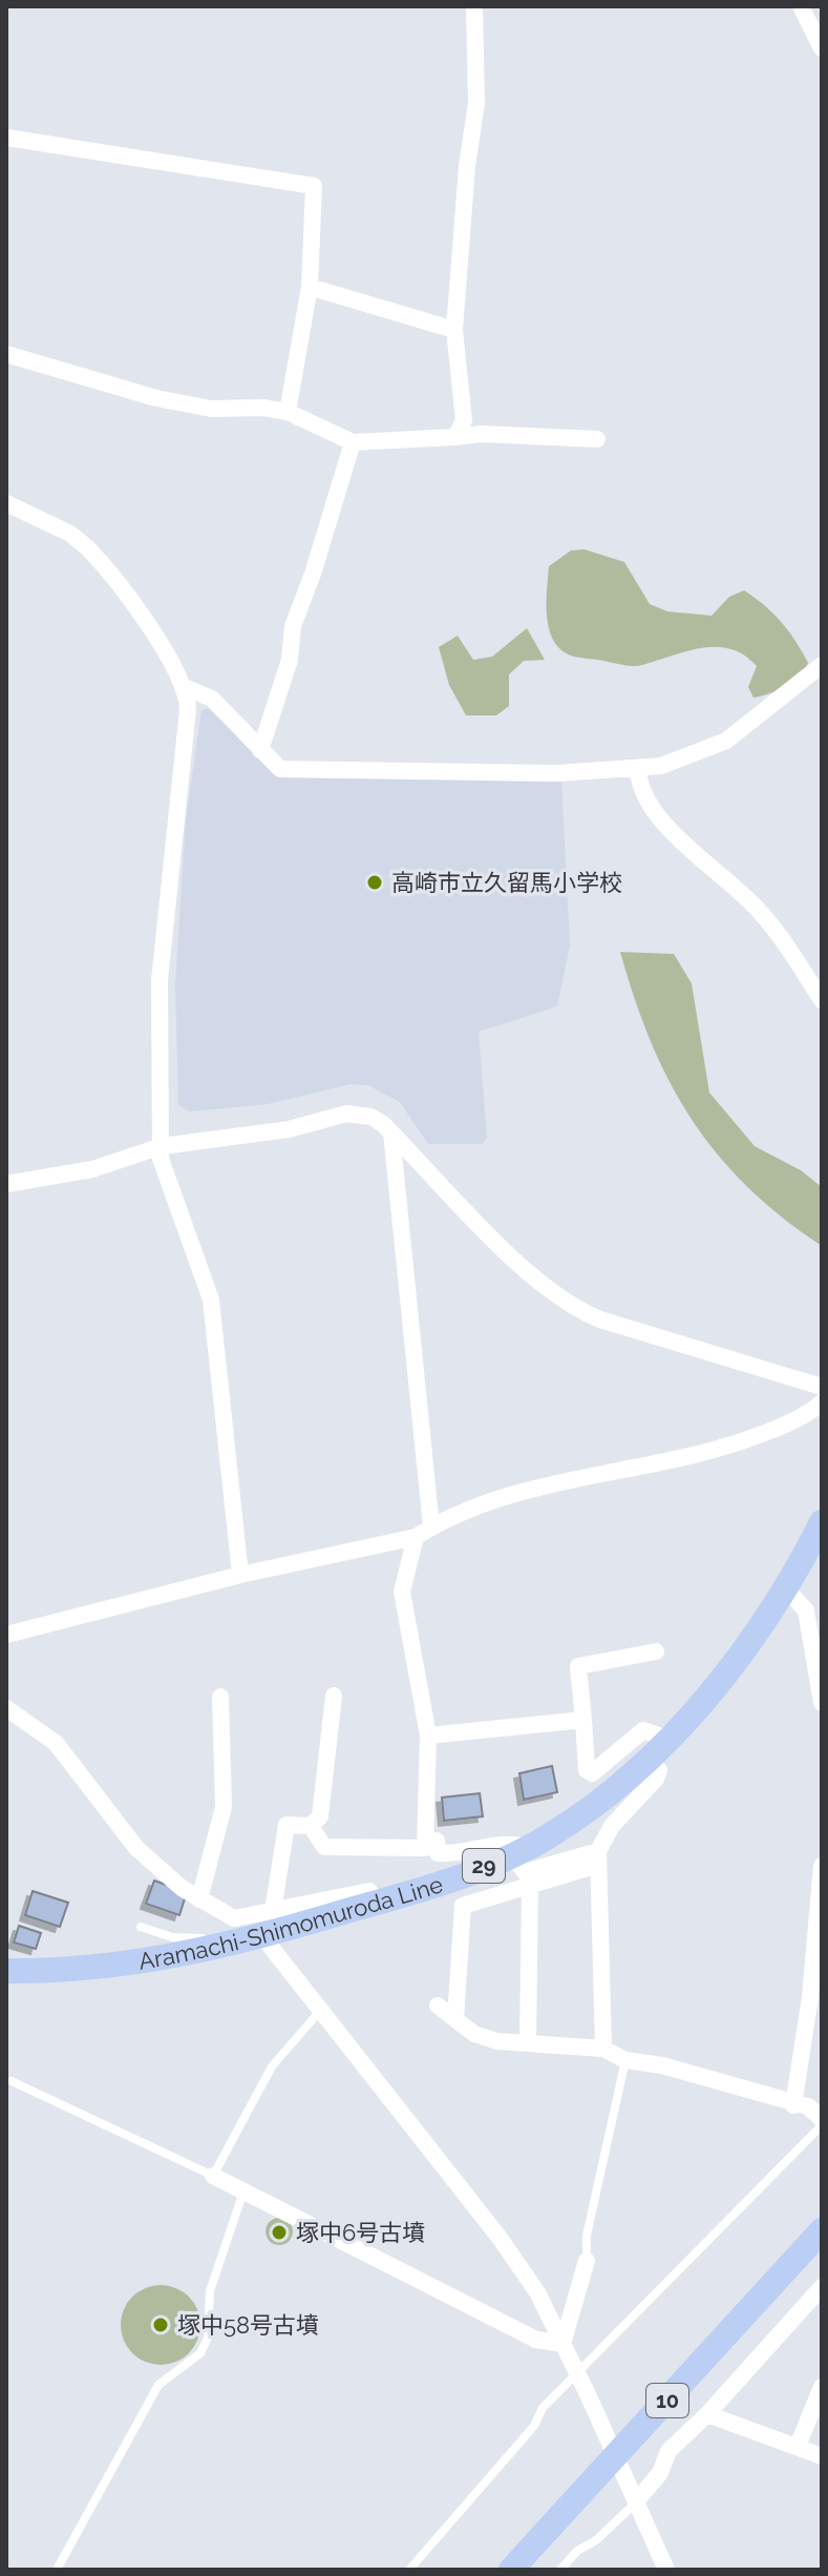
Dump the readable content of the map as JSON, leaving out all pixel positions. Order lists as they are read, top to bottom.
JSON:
{
  "streets": {
    "main road": ["29", "Aramachi-Shimomuroda Line", "10"]
  },
  "places": ["高崎市立久留馬小学校", "塚中6号古墳", "塚中58号古墳"]
}
